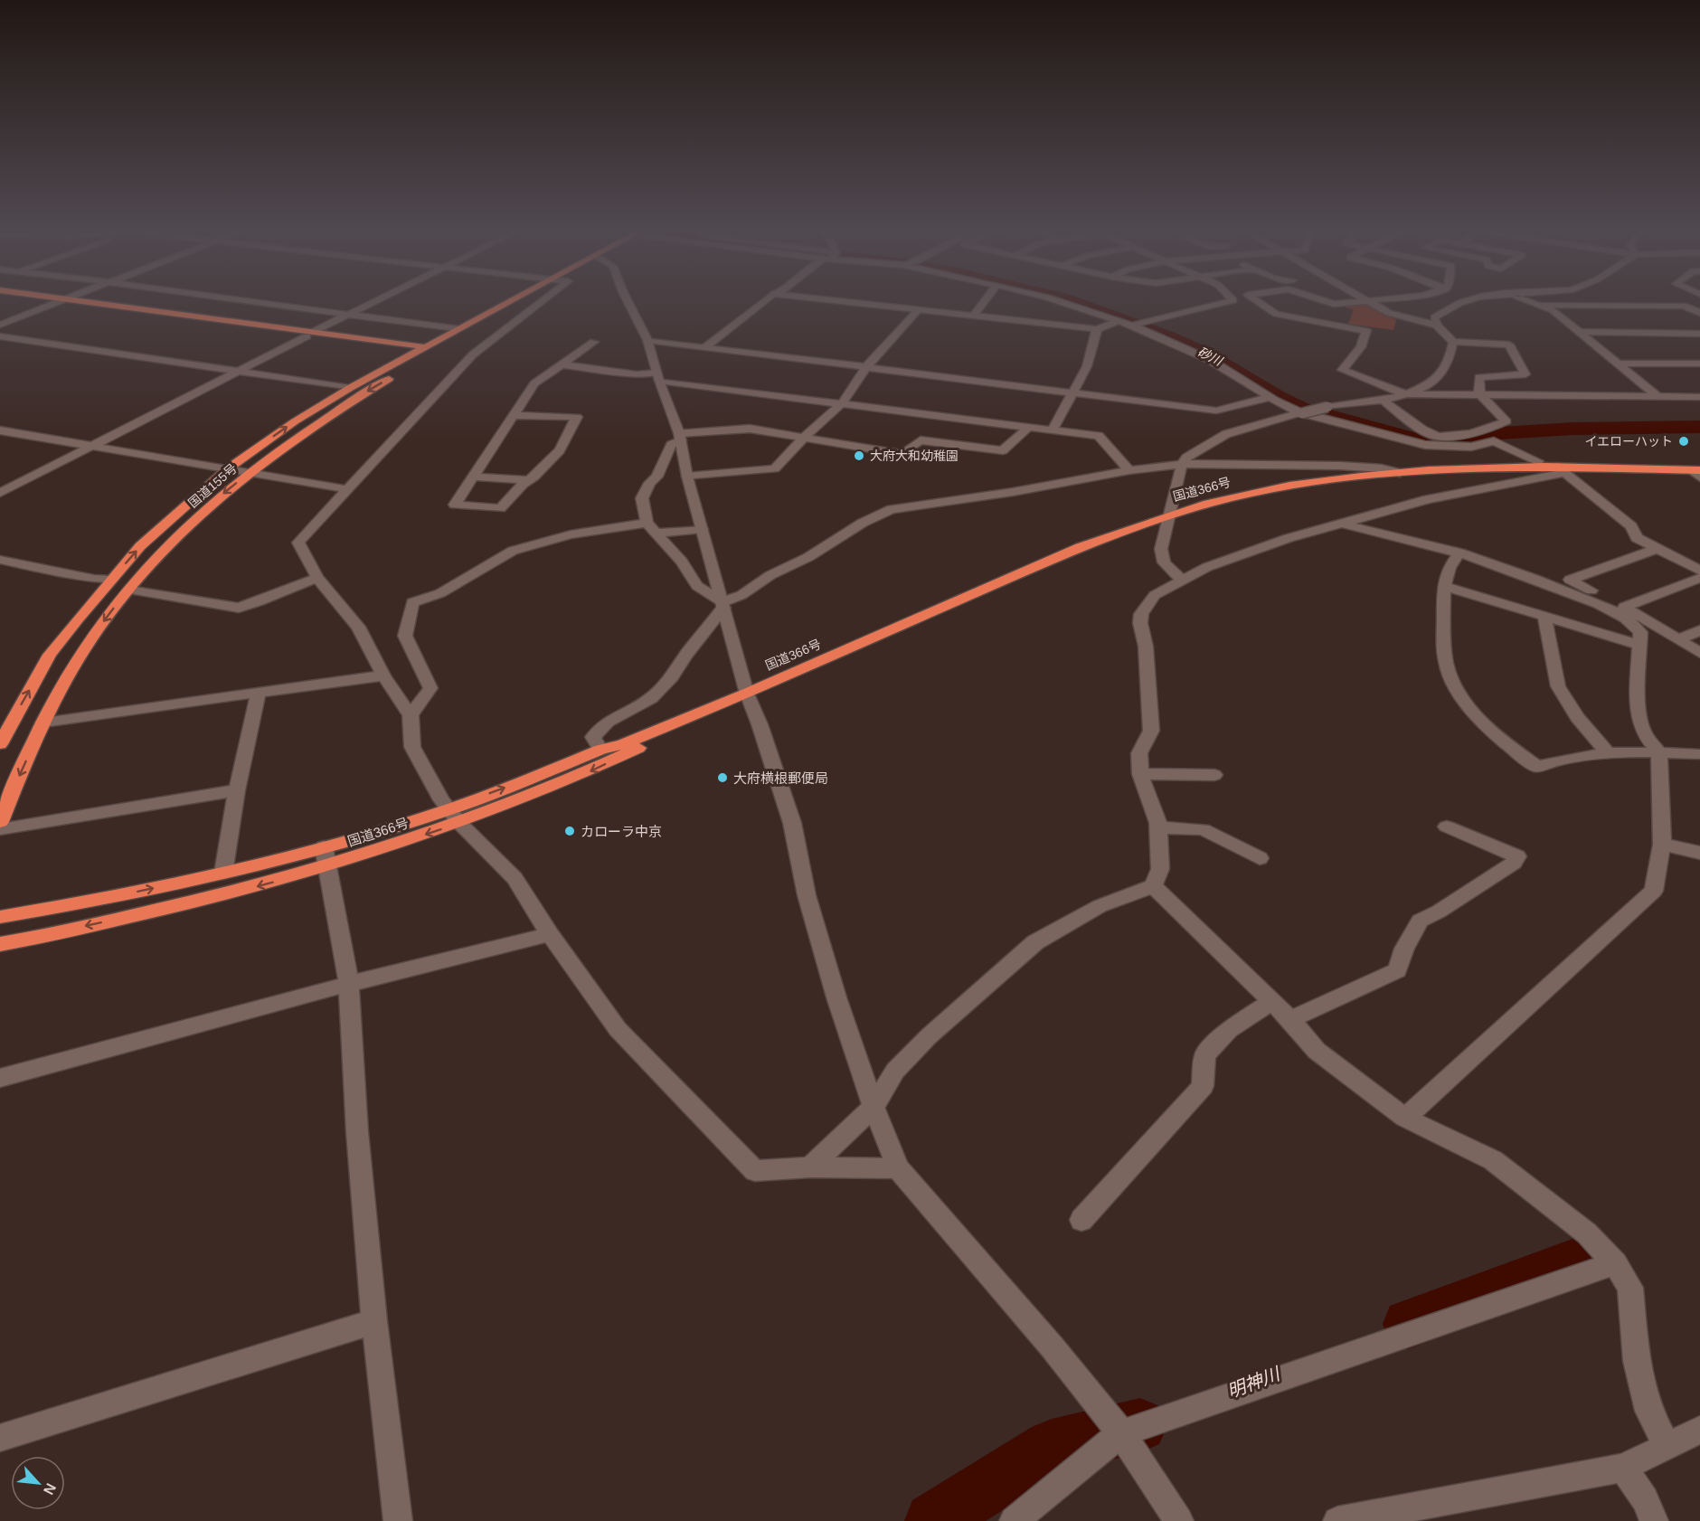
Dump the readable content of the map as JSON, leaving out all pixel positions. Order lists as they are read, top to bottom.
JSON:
{
  "streets": {
    "highway": ["国道155号", "国道366号"]
  },
  "water": ["砂川", "明神川"],
  "places": [
    "イエローハット",
    "大府大和幼稚園",
    "大府横根郵便局",
    "カローラ中京"
  ],
  "north": "bottom right"
}
